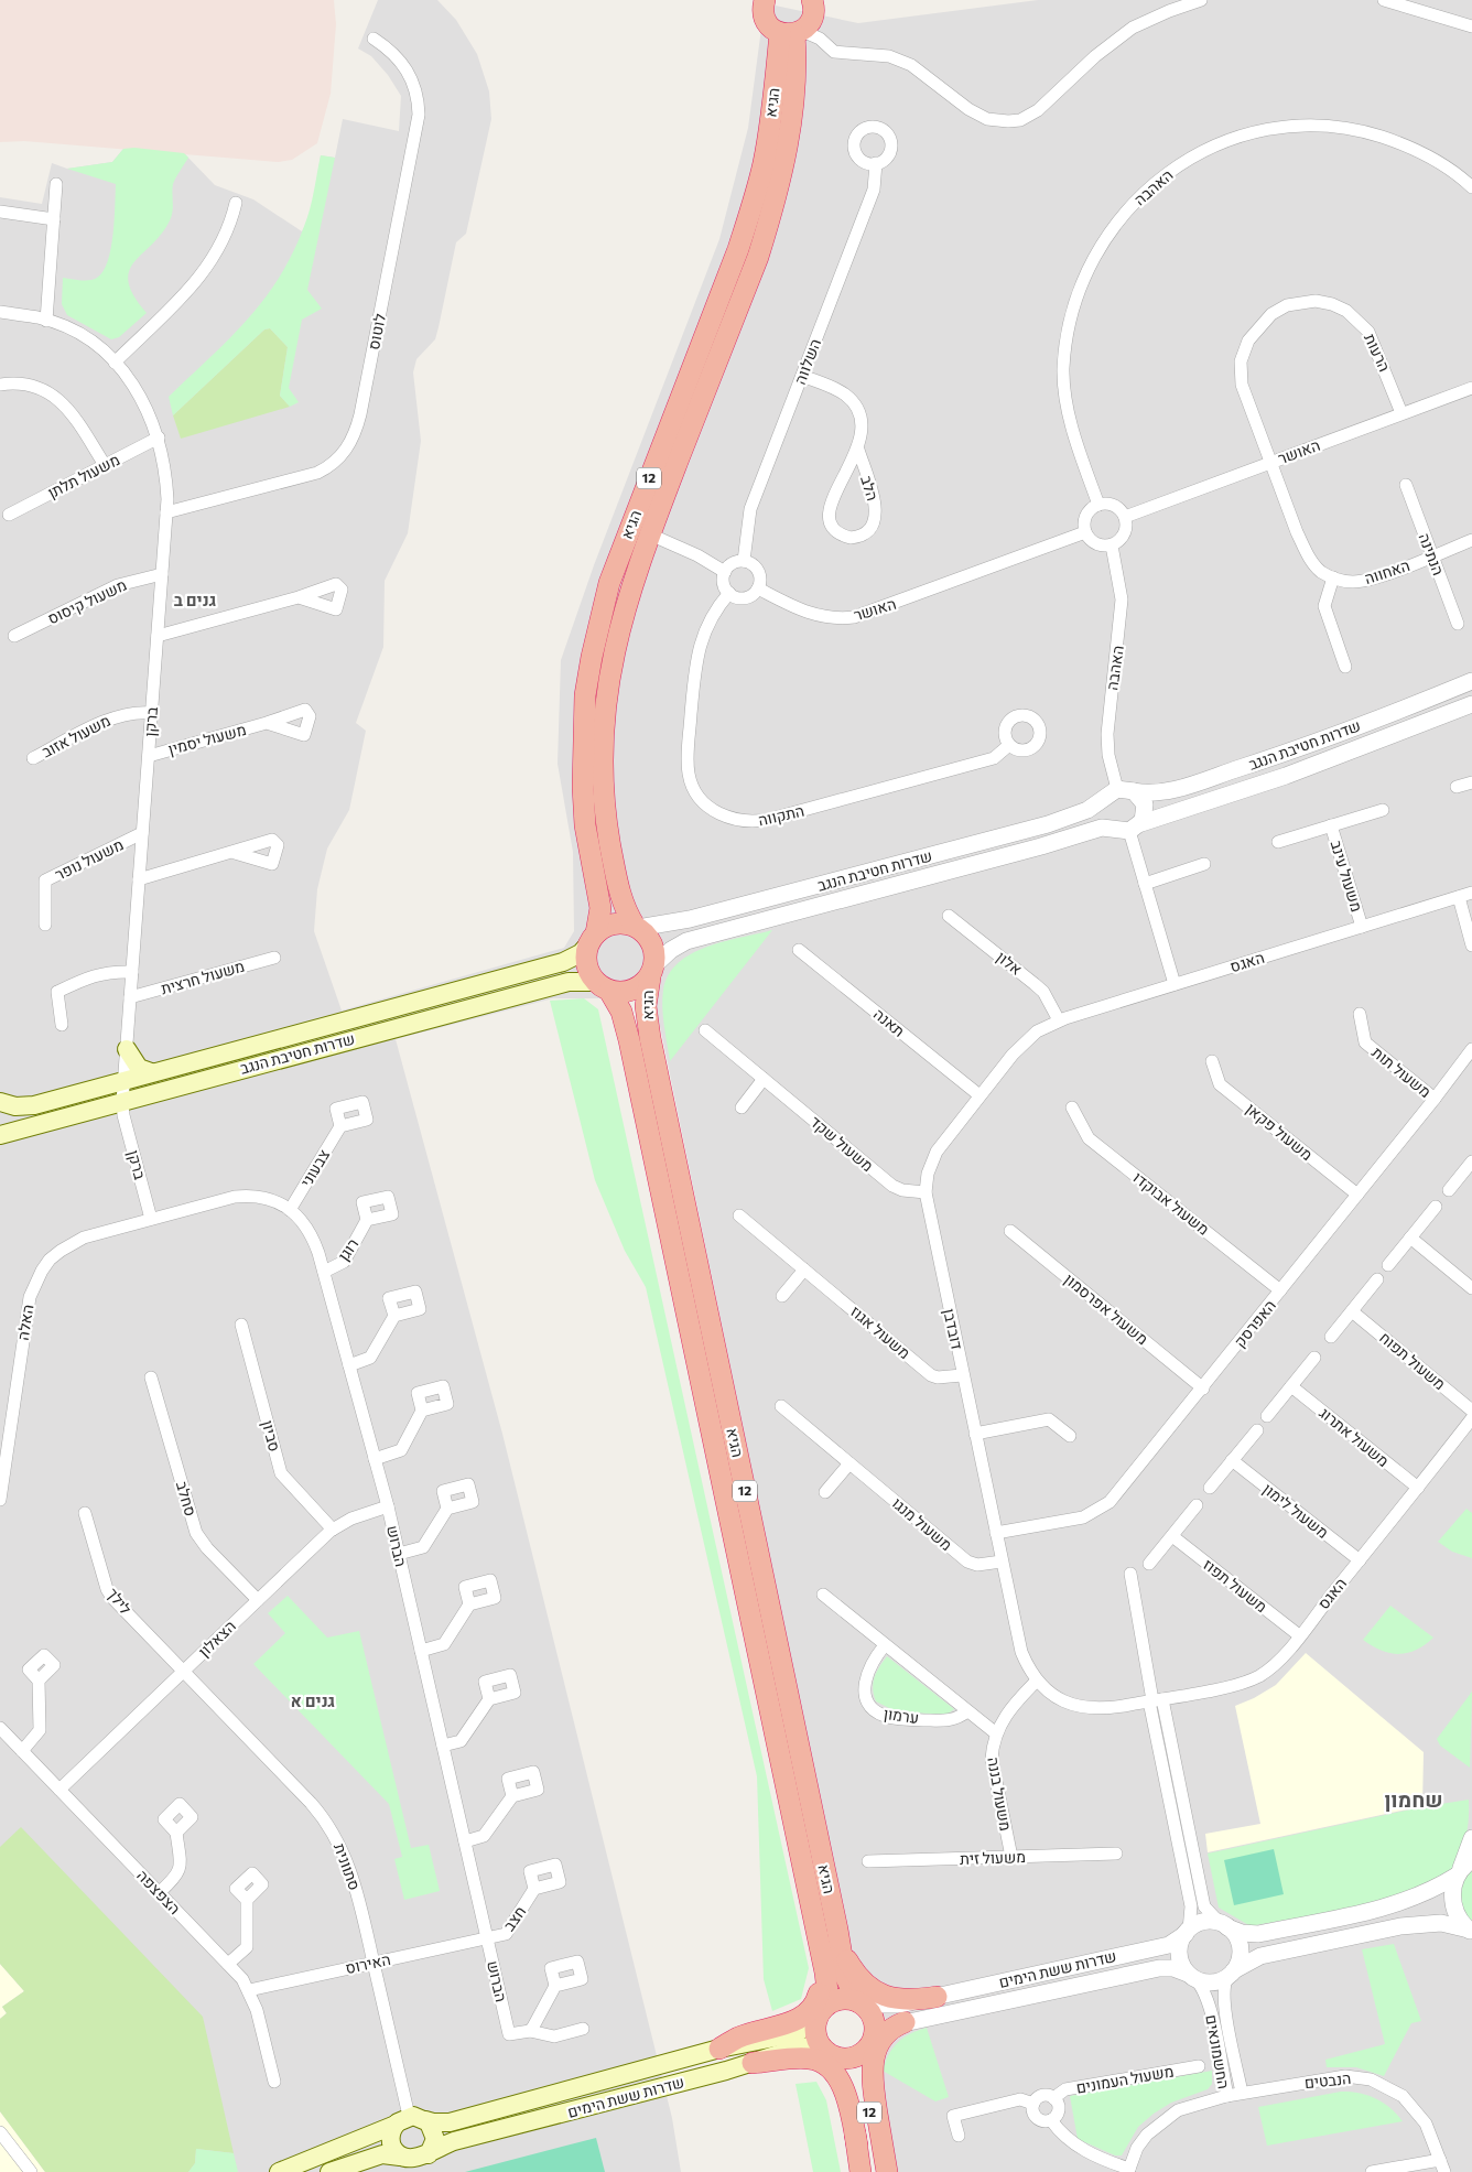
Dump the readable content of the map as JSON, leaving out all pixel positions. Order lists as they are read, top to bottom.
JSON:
{
  "streets": {
    "highway": ["הגיא", "12"],
    "main road": ["שדרות חטיבת הנגב", "שדרות ששת הימים"],
    "street": [
      "האהבה",
      "לוטוס",
      "הרעות",
      "השלווה",
      "האושר",
      "משעול תלתן",
      "הלב",
      "הנתינה",
      "האחווה",
      "משעול קיסוס",
      "ברקן",
      "משעול אזוב",
      "משעול יסמין",
      "התקווה",
      "משעול נופר",
      "משעול עינב",
      "האגס",
      "אלון",
      "משעול חרצית",
      "תאנה",
      "משעול תות",
      "משעול פקאן",
      "משעול שקד",
      "צבעוני",
      "משעול אבוקדו",
      "רוגן",
      "משעול אפרסמון",
      "האלה",
      "האפרסק",
      "דובדבן",
      "משעול אגוז",
      "משעול תפוח",
      "סביון",
      "משעול אתרוג",
      "סחלב",
      "משעול לימון",
      "משעול מנגו",
      "הברוש",
      "משעול תפוז",
      "לילך",
      "הצאלון",
      "ערמון",
      "משעול בננה",
      "משעול זית",
      "סתוונית",
      "הצפצפה",
      "חצב",
      "האירוס",
      "החשמונאים",
      "משעול העמונים",
      "הנבטים"
    ]
  },
  "crossings": [
    ["הגיא", "12"],
    ["הגיא", "שדרות חטיבת הנגב"],
    ["הגיא", "שדרות ששת הימים"],
    ["האהבה", "האושר"],
    ["האהבה", "שדרות חטיבת הנגב"],
    ["לוטוס", "ברקן"],
    ["הרעות", "האושר"],
    ["השלווה", "האושר"],
    ["השלווה", "הלב"],
    ["השלווה", "התקווה"],
    ["האושר", "התקווה"],
    ["משעול תלתן", "ברקן"],
    ["12", "שדרות חטיבת הנגב"],
    ["12", "שדרות ששת הימים"],
    ["הנתינה", "האחווה"],
    ["משעול קיסוס", "ברקן"],
    ["ברקן", "משעול אזוב"],
    ["ברקן", "משעול יסמין"],
    ["ברקן", "שדרות חטיבת הנגב"],
    ["ברקן", "משעול נופר"],
    ["ברקן", "משעול חרצית"],
    ["ברקן", "האלה"],
    ["ברקן", "הברוש"],
    ["משעול עינב", "האגס"],
    ["האגס", "דובדבן"],
    ["האגס", "משעול אתרוג"],
    ["האגס", "משעול לימון"],
    ["האגס", "משעול תפוז"],
    ["אלון", "דובדבן"],
    ["תאנה", "דובדבן"],
    ["משעול תות", "האפרסק"],
    ["משעול פקאן", "האפרסק"],
    ["משעול שקד", "דובדבן"],
    ["צבעוני", "הברוש"],
    ["משעול אבוקדו", "האפרסק"],
    ["רוגן", "הברוש"],
    ["משעול אפרסמון", "האפרסק"],
    ["האלה", "הברוש"],
    ["האפרסק", "דובדבן"],
    ["דובדבן", "משעול אגוז"],
    ["דובדבן", "משעול מנגו"],
    ["דובדבן", "משעול בננה"],
    ["סביון", "הצאלון"],
    ["סחלב", "הצאלון"],
    ["הברוש", "הצאלון"],
    ["הברוש", "חצב"],
    ["הברוש", "האירוס"],
    ["לילך", "הצאלון"],
    ["לילך", "סתוונית"],
    ["הצאלון", "סתוונית"],
    ["הצאלון", "הצפצפה"],
    ["משעול בננה", "משעול זית"],
    ["סתוונית", "האירוס"],
    ["סתוונית", "שדרות ששת הימים"],
    ["הצפצפה", "האירוס"],
    ["חצב", "האירוס"],
    ["שדרות ששת הימים", "החשמונאים"],
    ["החשמונאים", "הנבטים"]
  ],
  "districts": ["גנים ב", "גנים א", "שחמון"]
}
